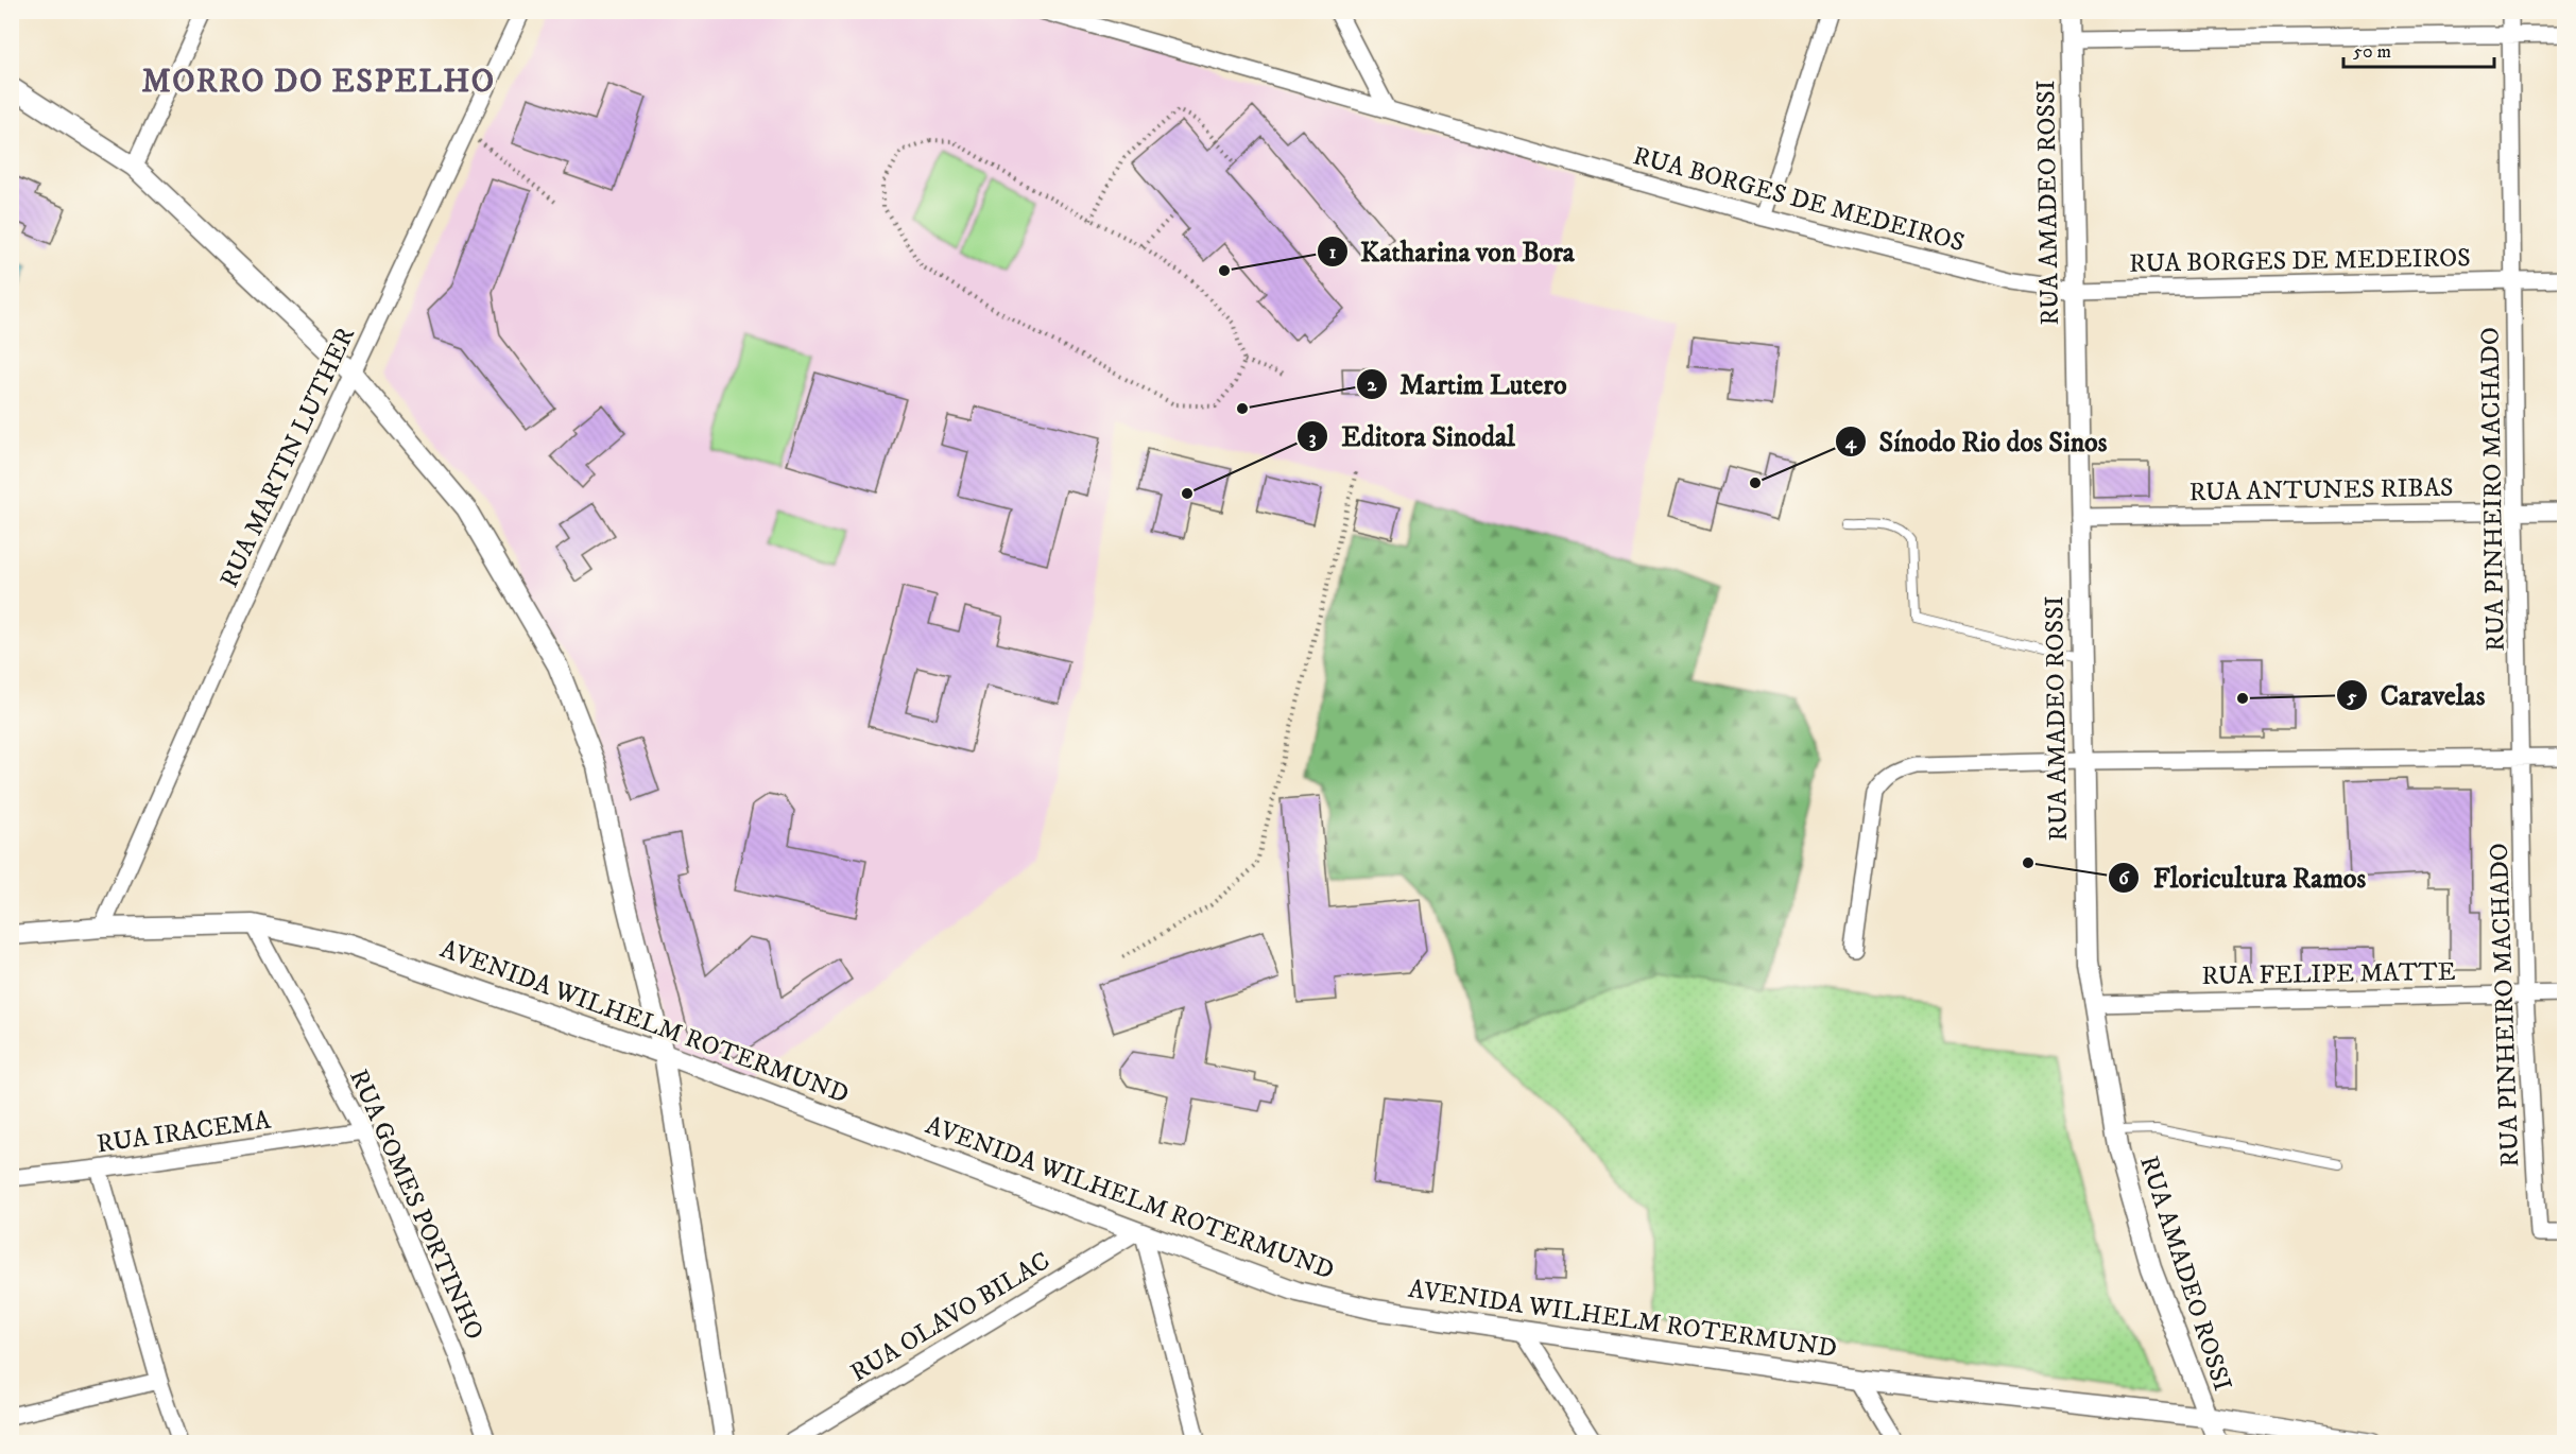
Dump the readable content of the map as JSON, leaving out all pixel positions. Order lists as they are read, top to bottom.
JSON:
{
  "streets": {
    "street": [
      "RUA BORGES DE MEDEIROS",
      "RUA AMADEO ROSSI",
      "RUA MARTIN LUTHER",
      "RUA PINHEIRO MACHADO",
      "RUA ANTUNES RIBAS",
      "RUA FELIPE MATTE",
      "AVENIDA WILHELM ROTERMUND",
      "RUA IRACEMA",
      "RUA GOMES PORTINHO",
      "RUA OLAVO BILAC"
    ]
  },
  "crossings": [
    ["RUA BORGES DE MEDEIROS", "RUA AMADEO ROSSI"],
    ["RUA BORGES DE MEDEIROS", "RUA PINHEIRO MACHADO"],
    ["RUA AMADEO ROSSI", "RUA ANTUNES RIBAS"],
    ["RUA AMADEO ROSSI", "RUA FELIPE MATTE"],
    ["RUA AMADEO ROSSI", "AVENIDA WILHELM ROTERMUND"],
    ["RUA MARTIN LUTHER", "AVENIDA WILHELM ROTERMUND"],
    ["RUA PINHEIRO MACHADO", "RUA ANTUNES RIBAS"],
    ["RUA PINHEIRO MACHADO", "RUA FELIPE MATTE"],
    ["AVENIDA WILHELM ROTERMUND", "RUA GOMES PORTINHO"],
    ["AVENIDA WILHELM ROTERMUND", "RUA OLAVO BILAC"],
    ["RUA IRACEMA", "RUA GOMES PORTINHO"]
  ],
  "districts": ["MORRO DO ESPELHO"],
  "places": [
    "Katharina von Bora",
    "Martim Lutero",
    "Sínodo Rio dos Sinos",
    "Editora Sinodal",
    "Caravelas",
    "Floricultura Ramos"
  ],
  "scale_bar": "50 m"
}
